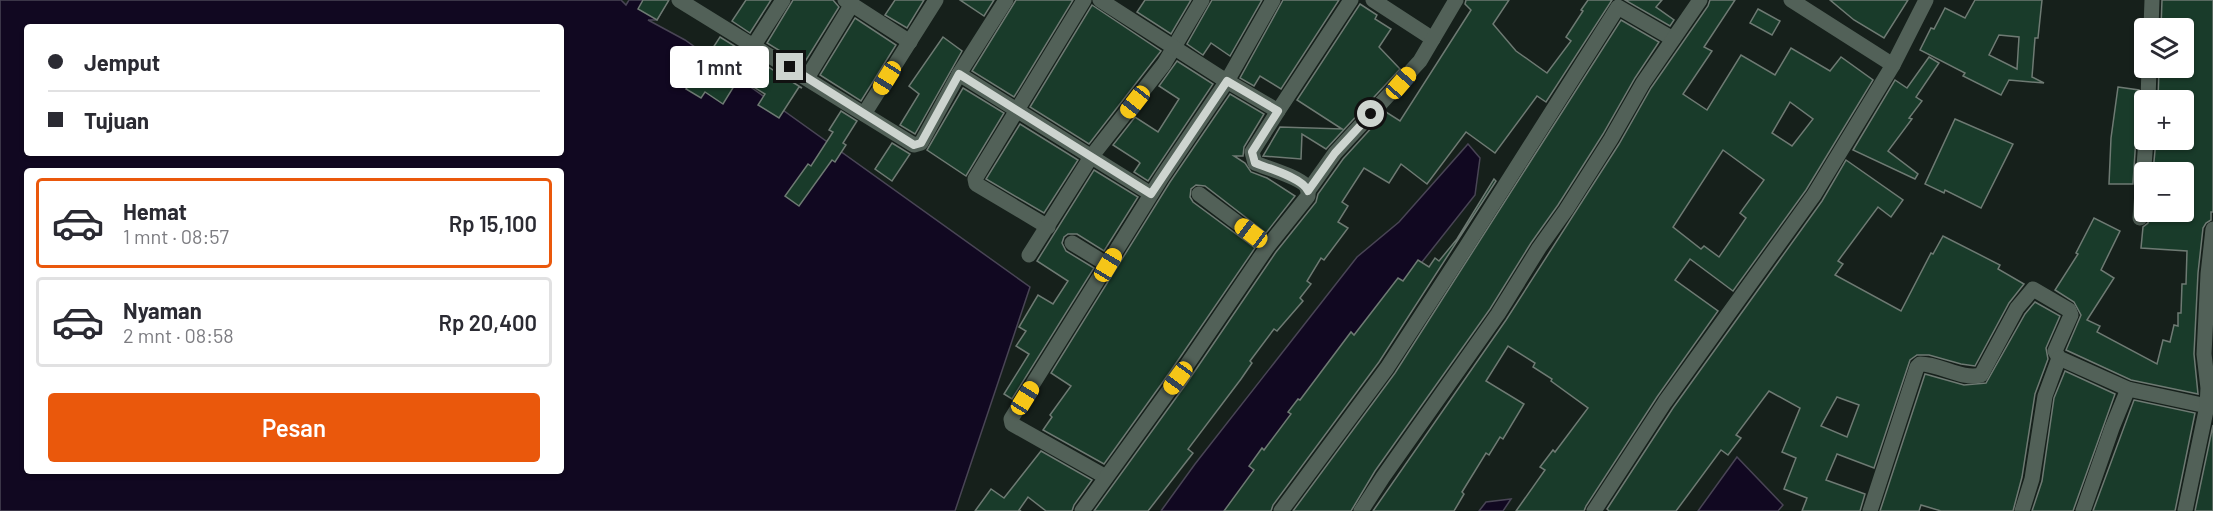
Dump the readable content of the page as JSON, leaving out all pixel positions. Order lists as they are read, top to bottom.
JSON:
{
  "page": {
    "map_buttons": ["+", "−"],
    "banner": ["Jemput", "Tujuan"],
    "bubble": "1 mnt",
    "list": [
      {
        "name": "Hemat",
        "note": "1 mnt · 08:57",
        "value": "Rp 15,100"
      },
      {
        "name": "Nyaman",
        "note": "2 mnt · 08:58",
        "value": "Rp 20,400"
      }
    ],
    "buttons": "Pesan"
  }
}
